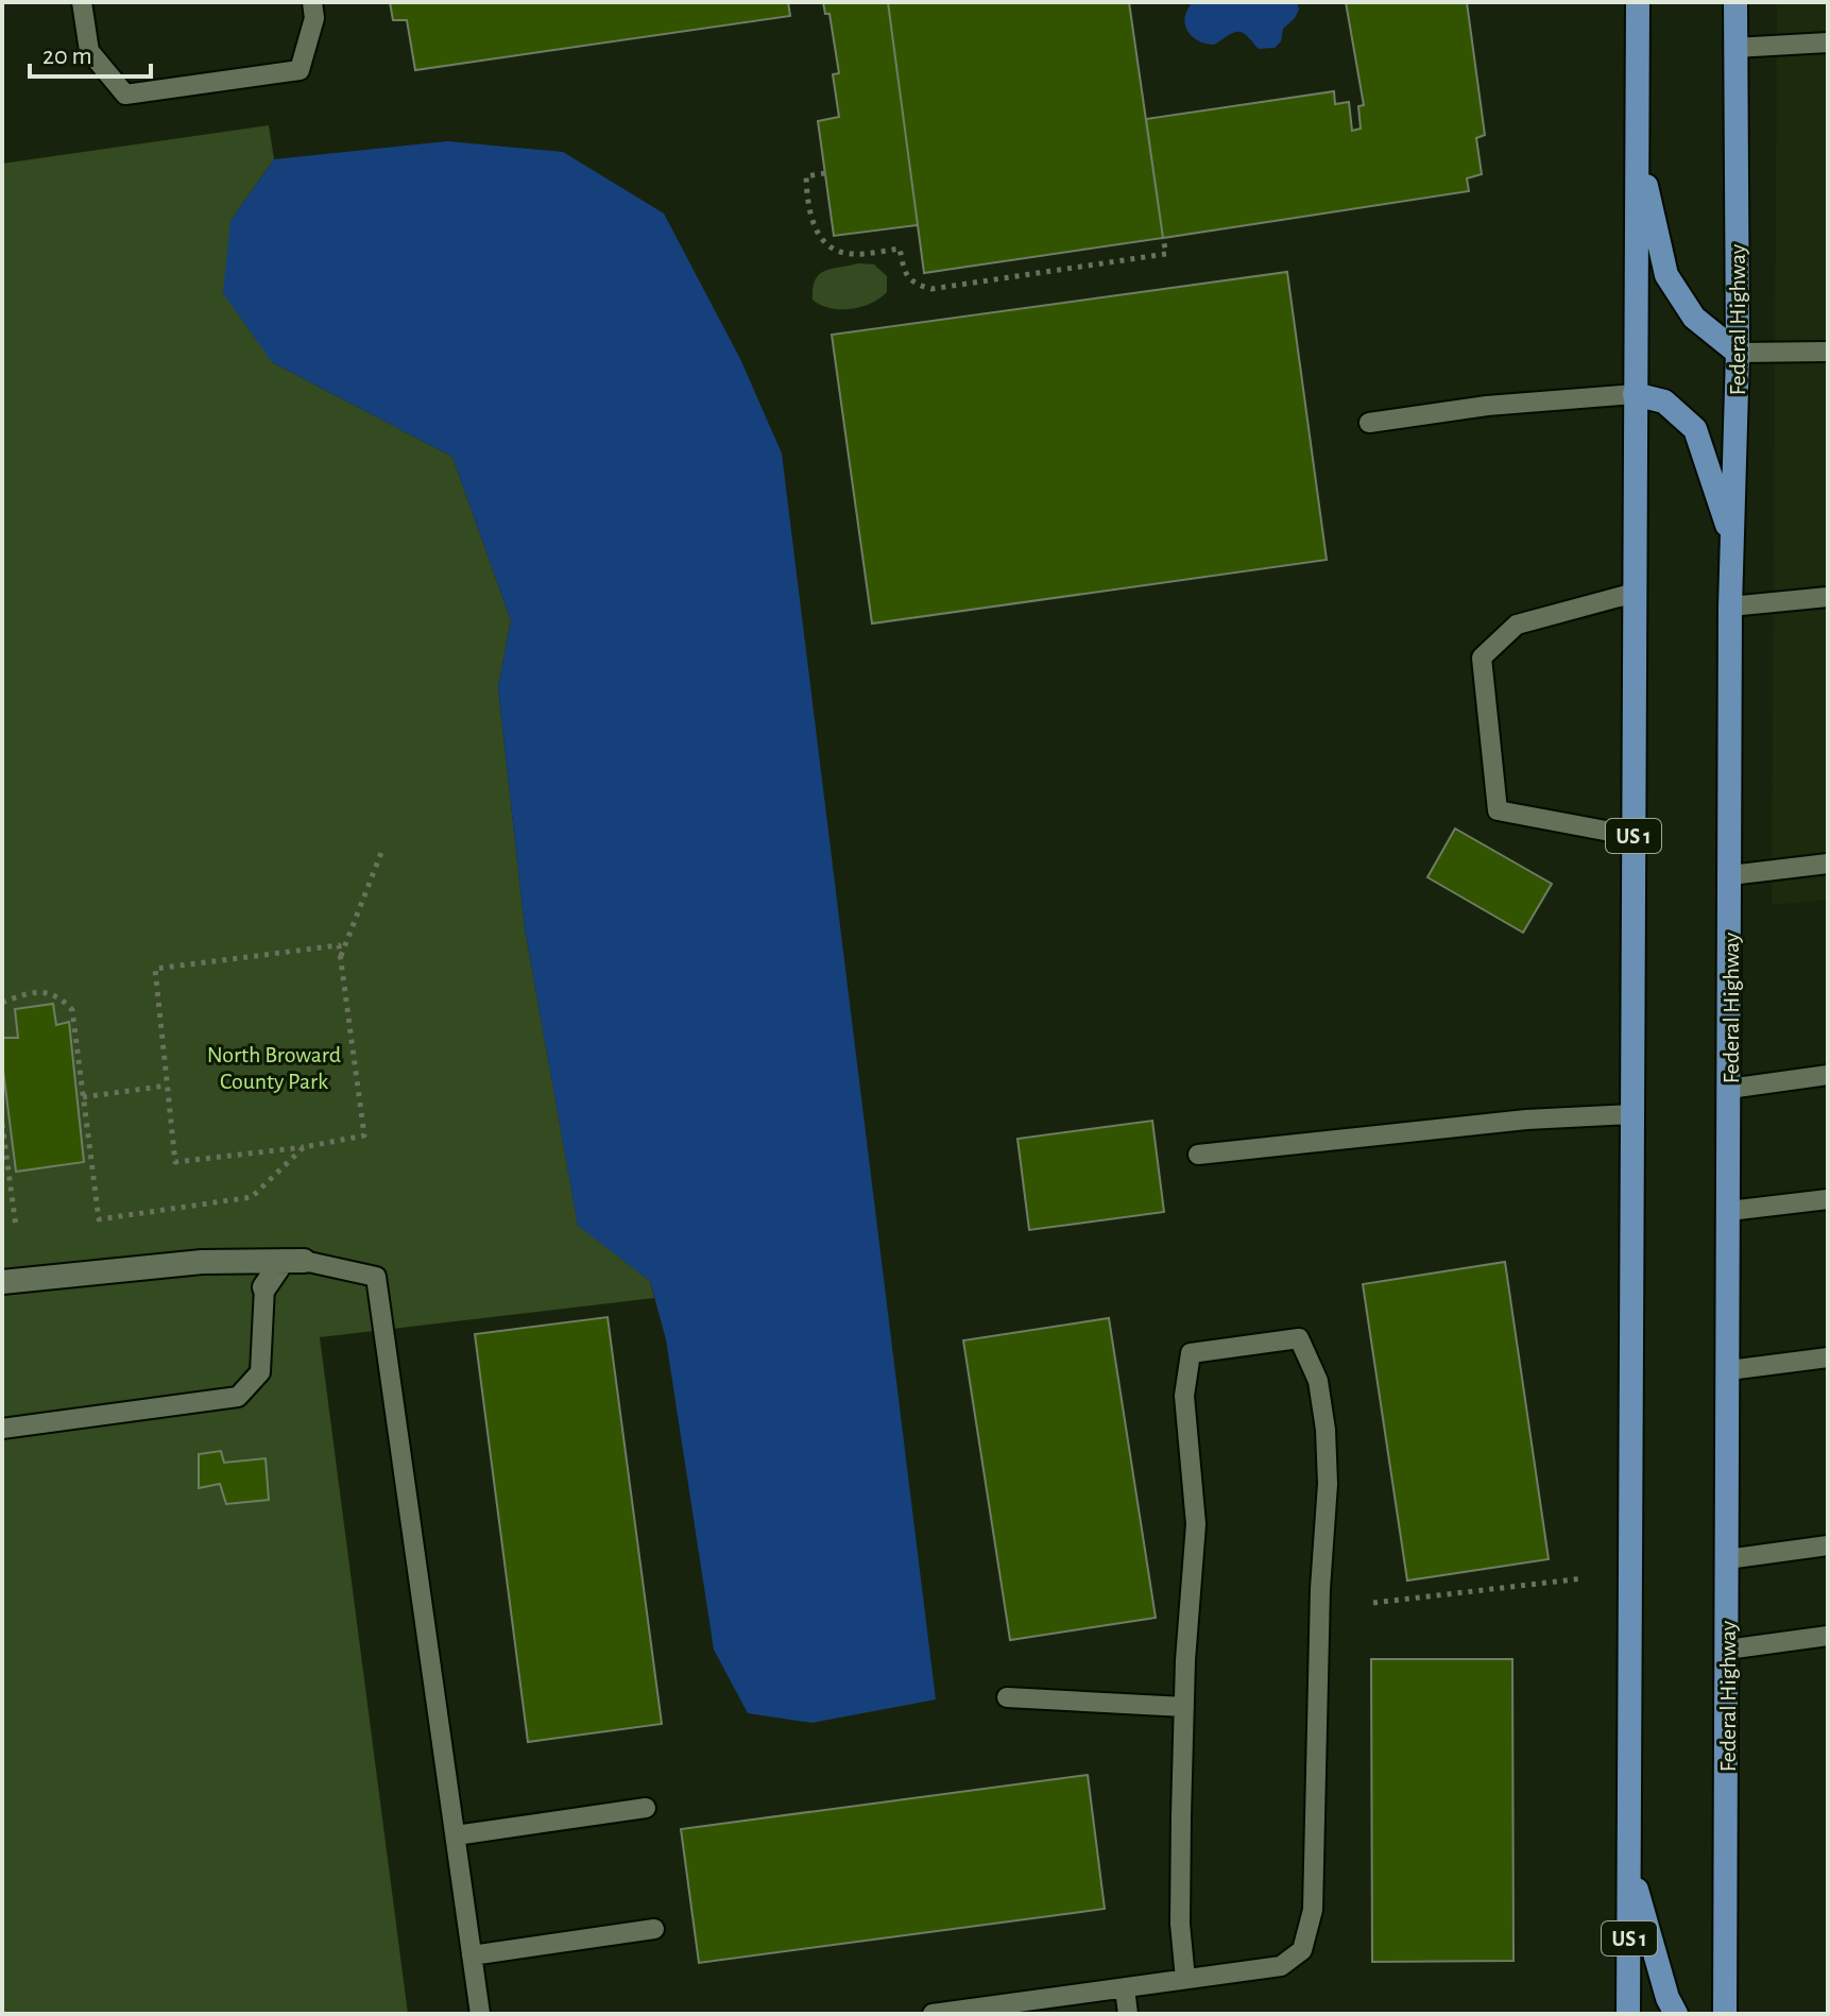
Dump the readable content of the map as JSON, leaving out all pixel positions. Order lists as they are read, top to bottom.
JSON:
{
  "streets": {
    "main road": ["Federal Highway", "US 1"]
  },
  "parks": ["North Broward County Park"],
  "scale_bar": "20 m"
}
